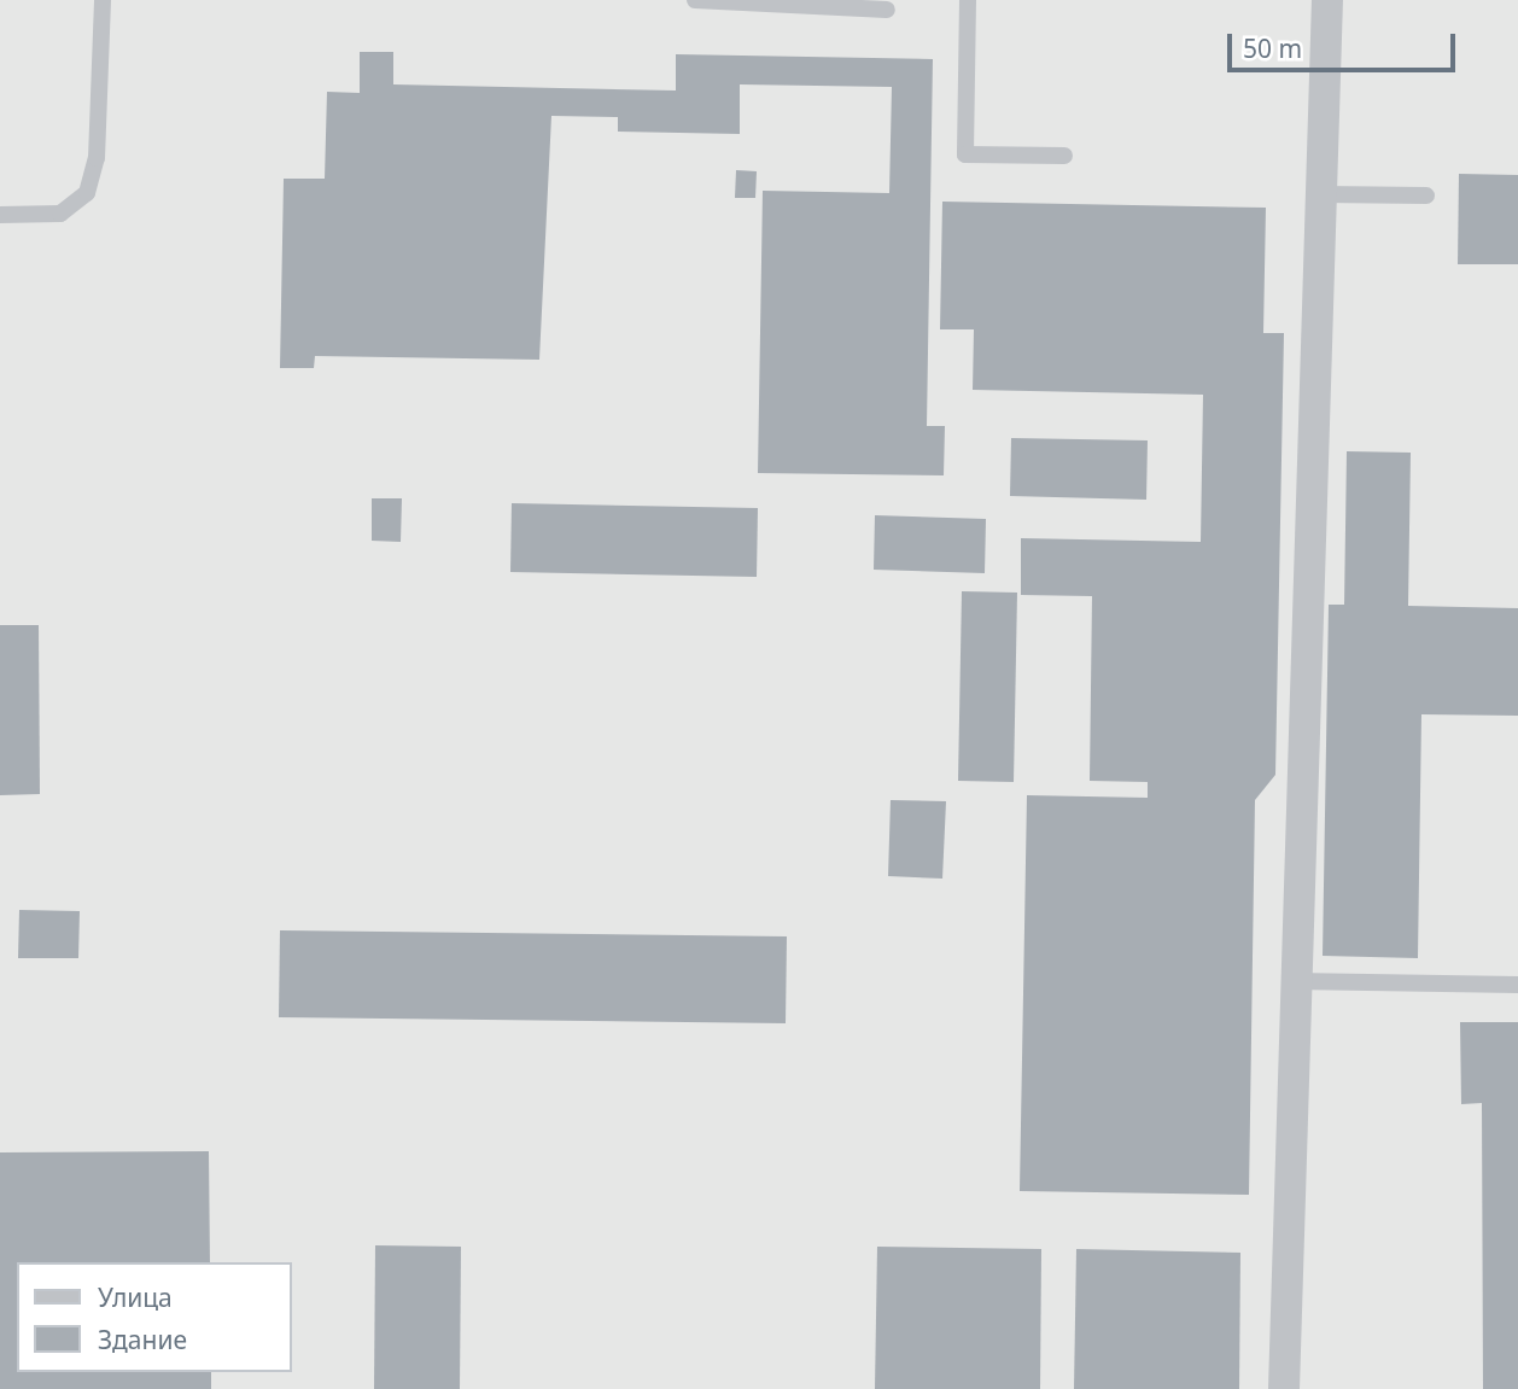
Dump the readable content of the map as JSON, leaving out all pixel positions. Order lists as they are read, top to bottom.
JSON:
{
  "legend": ["Улица", "Здание"],
  "scale_bar": "50 m"
}
